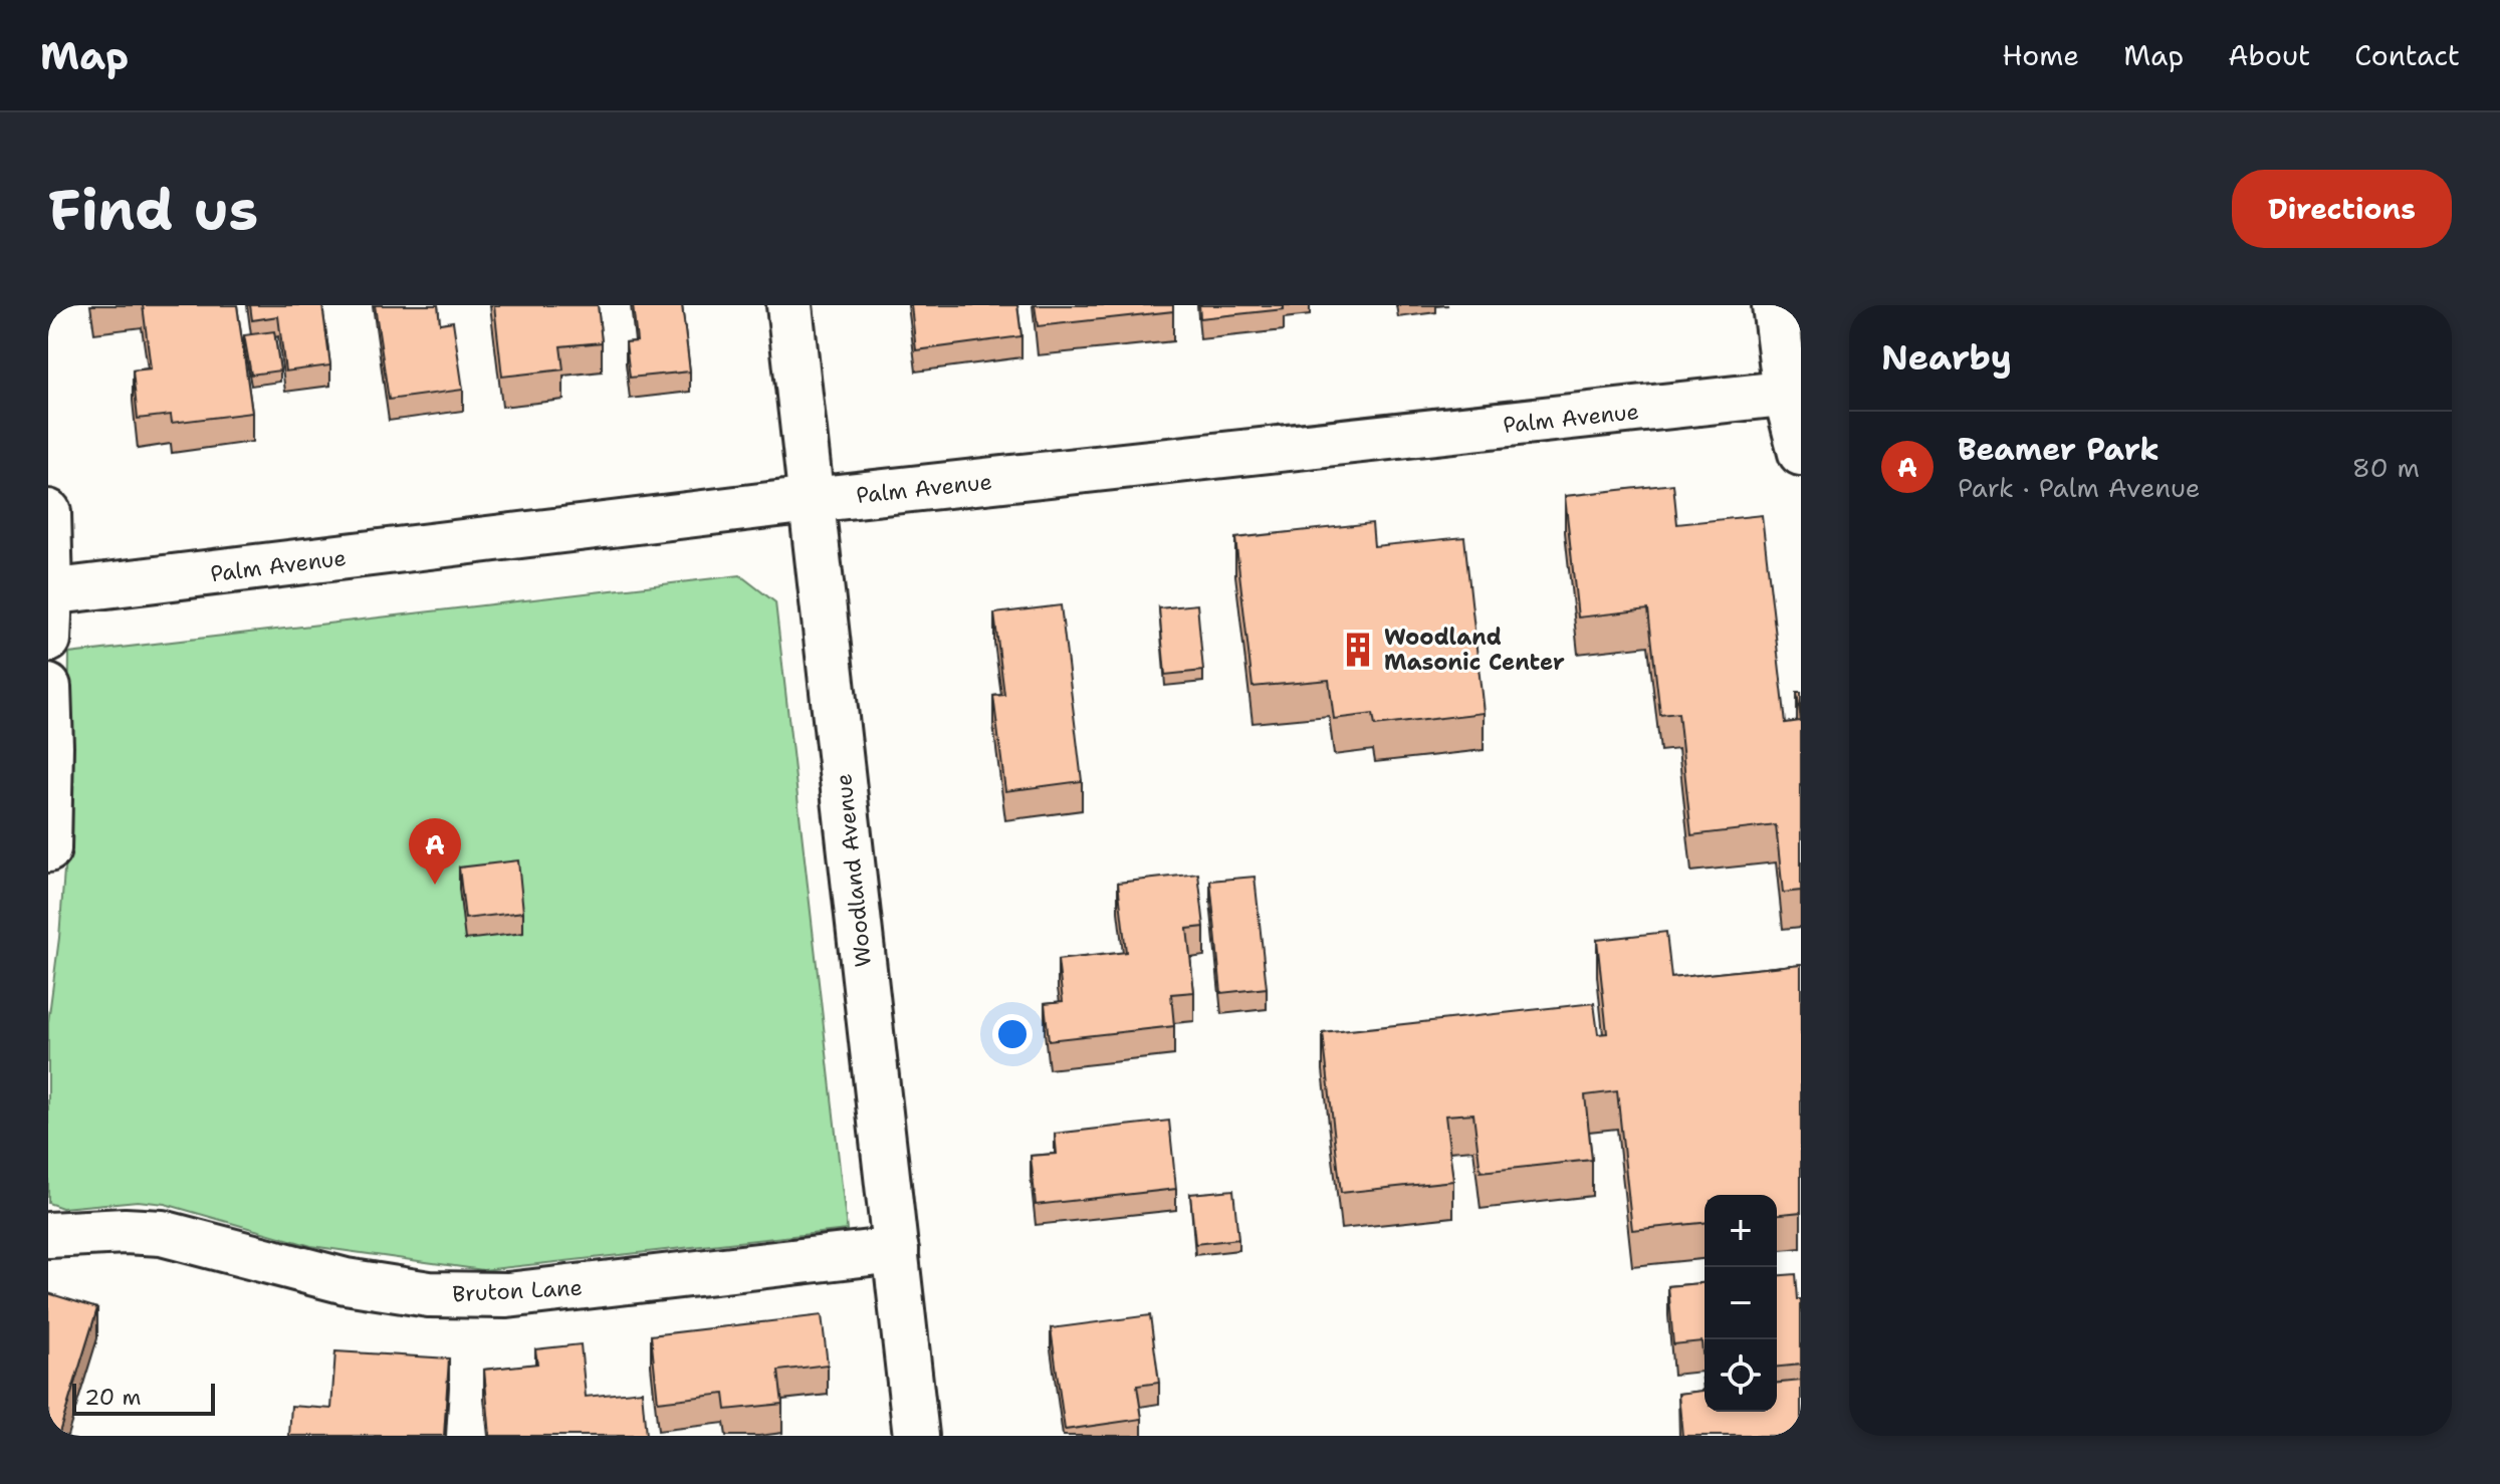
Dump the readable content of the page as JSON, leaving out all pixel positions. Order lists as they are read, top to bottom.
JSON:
{
  "streets": {
    "street": ["Palm Avenue", "Woodland Avenue", "Bruton Lane"]
  },
  "crossings": [
    ["Palm Avenue", "Woodland Avenue"],
    ["Woodland Avenue", "Bruton Lane"]
  ],
  "places": {
    "building": ["Woodland Masonic Center"]
  },
  "scale_bar": "20 m",
  "page": {
    "header": "Map",
    "nav": [
      "Home",
      "Map",
      "About",
      "Contact"
    ],
    "buttons": "Directions",
    "title": "Find us",
    "heading": "Nearby",
    "list": [
      {
        "mark": "A",
        "name": "Beamer Park",
        "note": "Park · Palm Avenue",
        "value": "80 m"
      }
    ],
    "pins": "A",
    "map_buttons": ["+", "−"],
    "scale": "20 m"
  }
}
